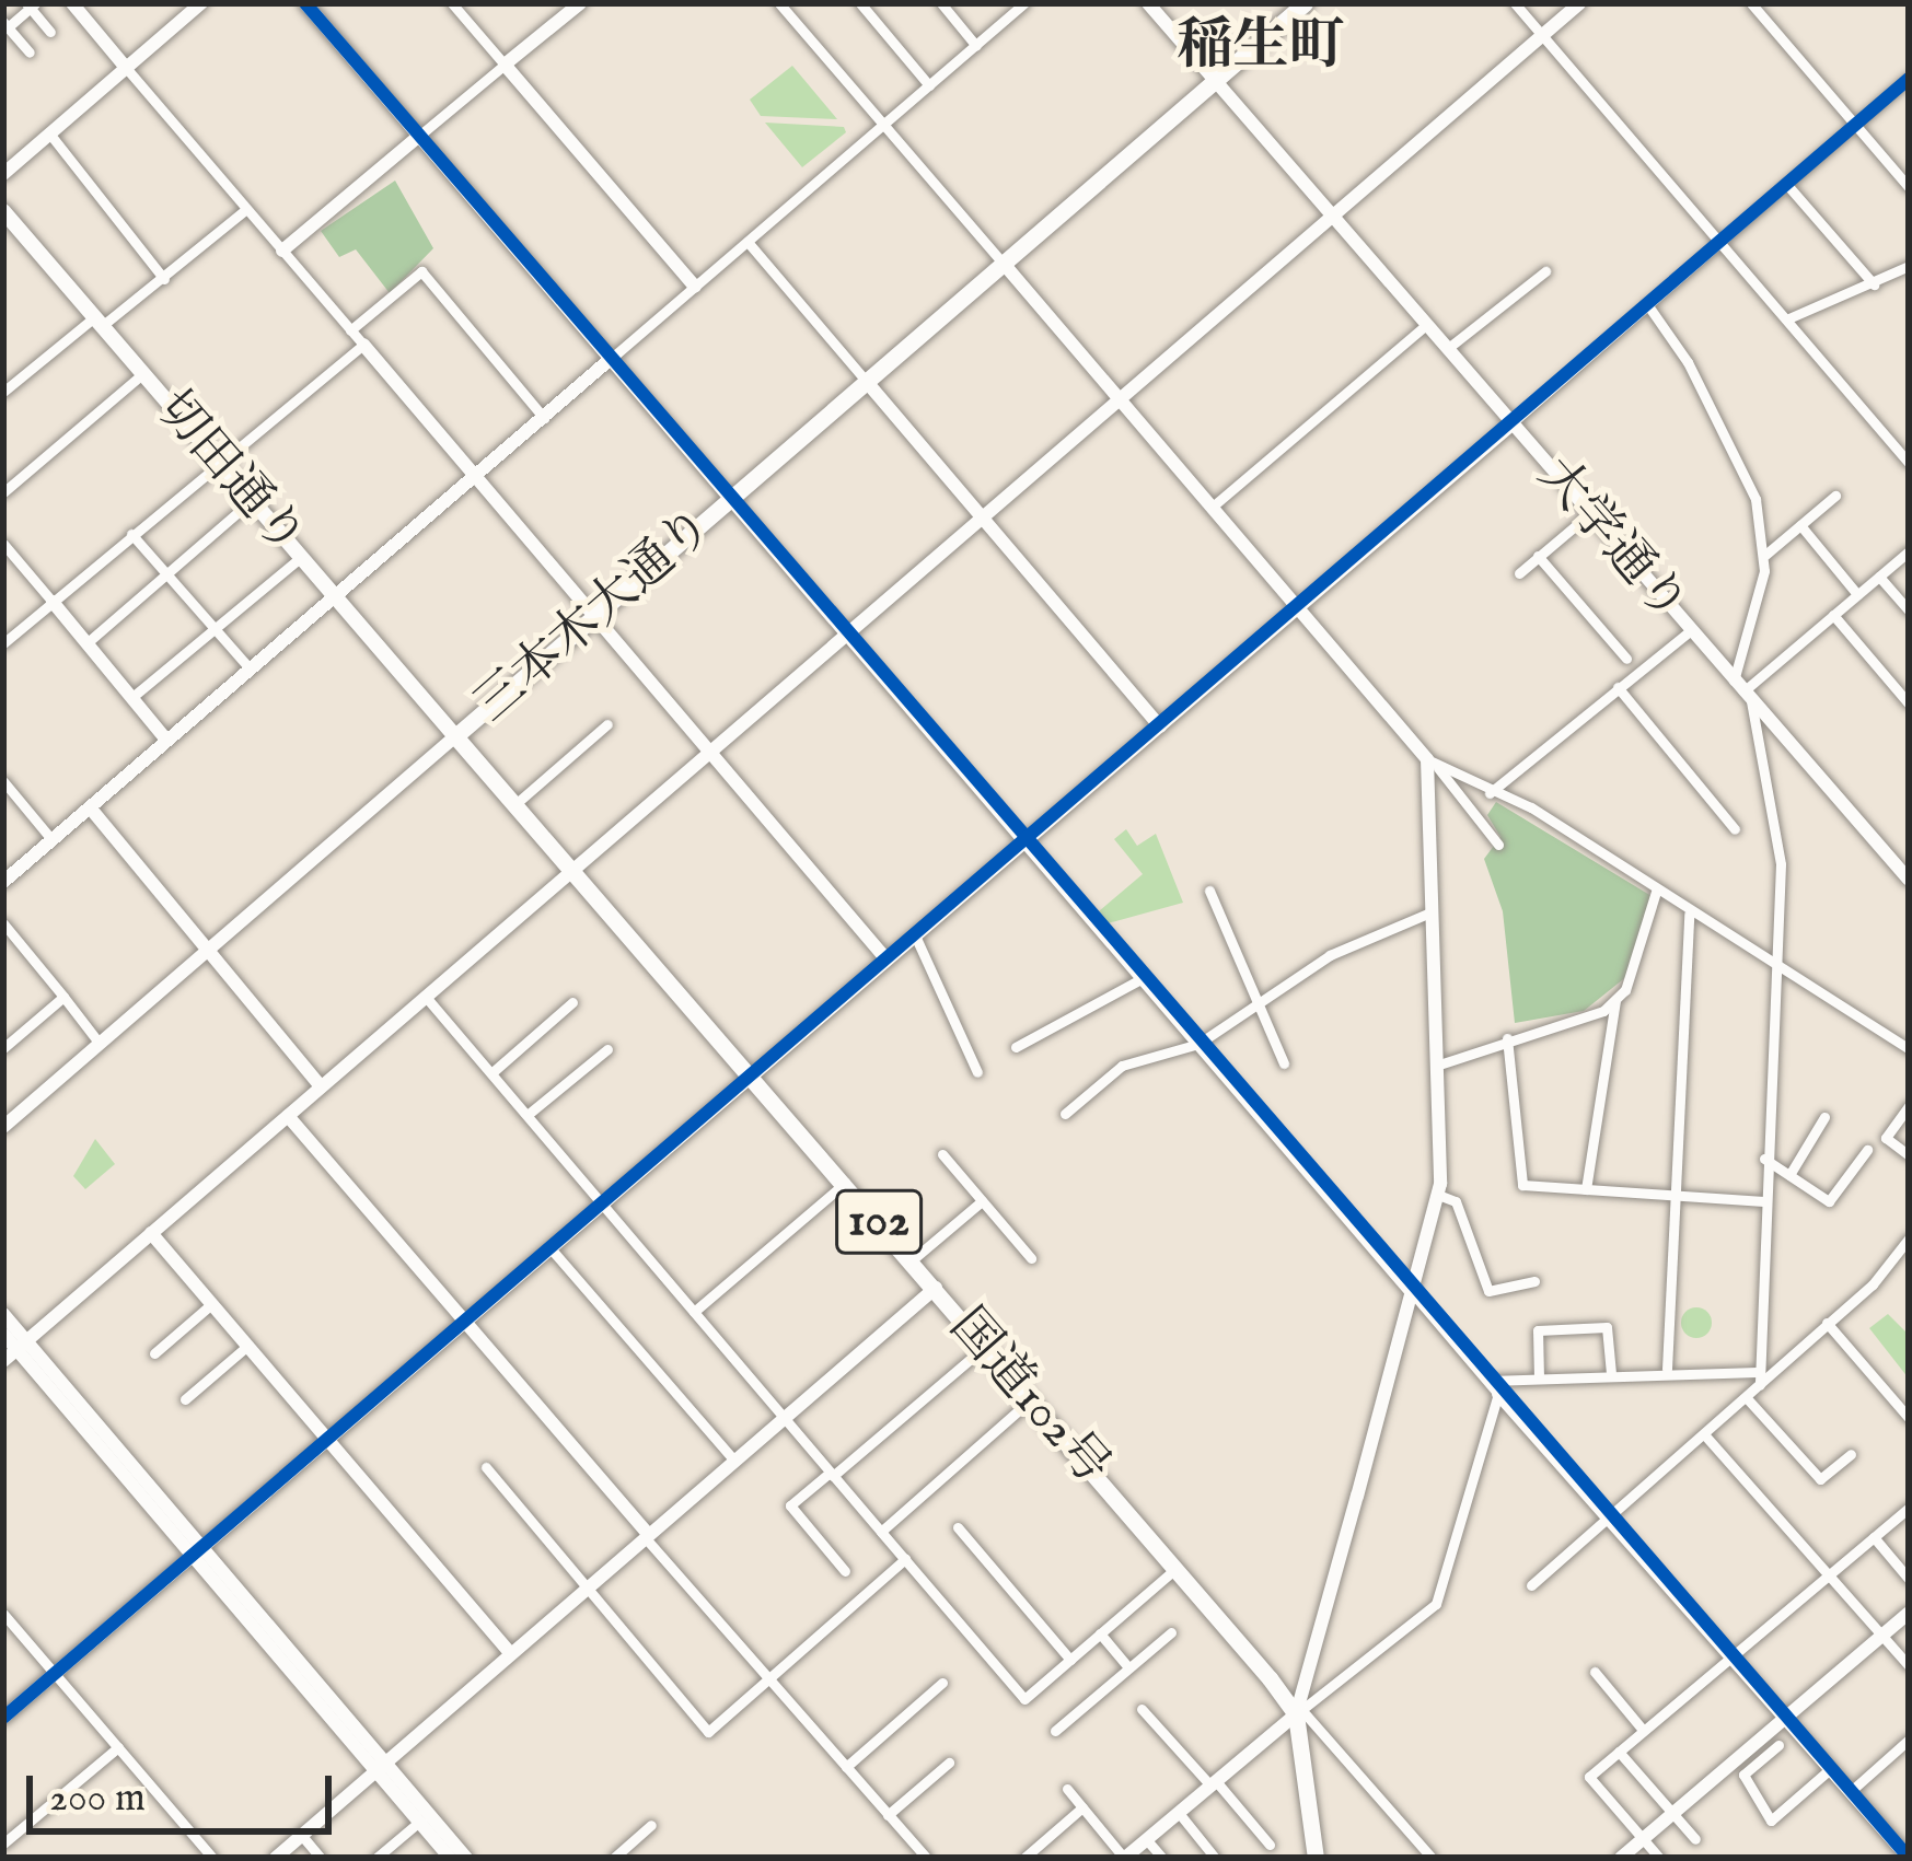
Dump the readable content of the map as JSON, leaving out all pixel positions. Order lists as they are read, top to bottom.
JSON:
{
  "streets": {
    "highway": ["三本木大通り", "102", "国道102号"],
    "main road": ["切田通り"],
    "street": ["大学通り"]
  },
  "crossings": [
    ["切田通り", "三本木大通り"],
    ["切田通り", "国道102号"],
    ["大学通り", "三本木大通り"],
    ["三本木大通り", "国道102号"]
  ],
  "districts": ["稲生町"],
  "scale_bar": "200 m"
}
